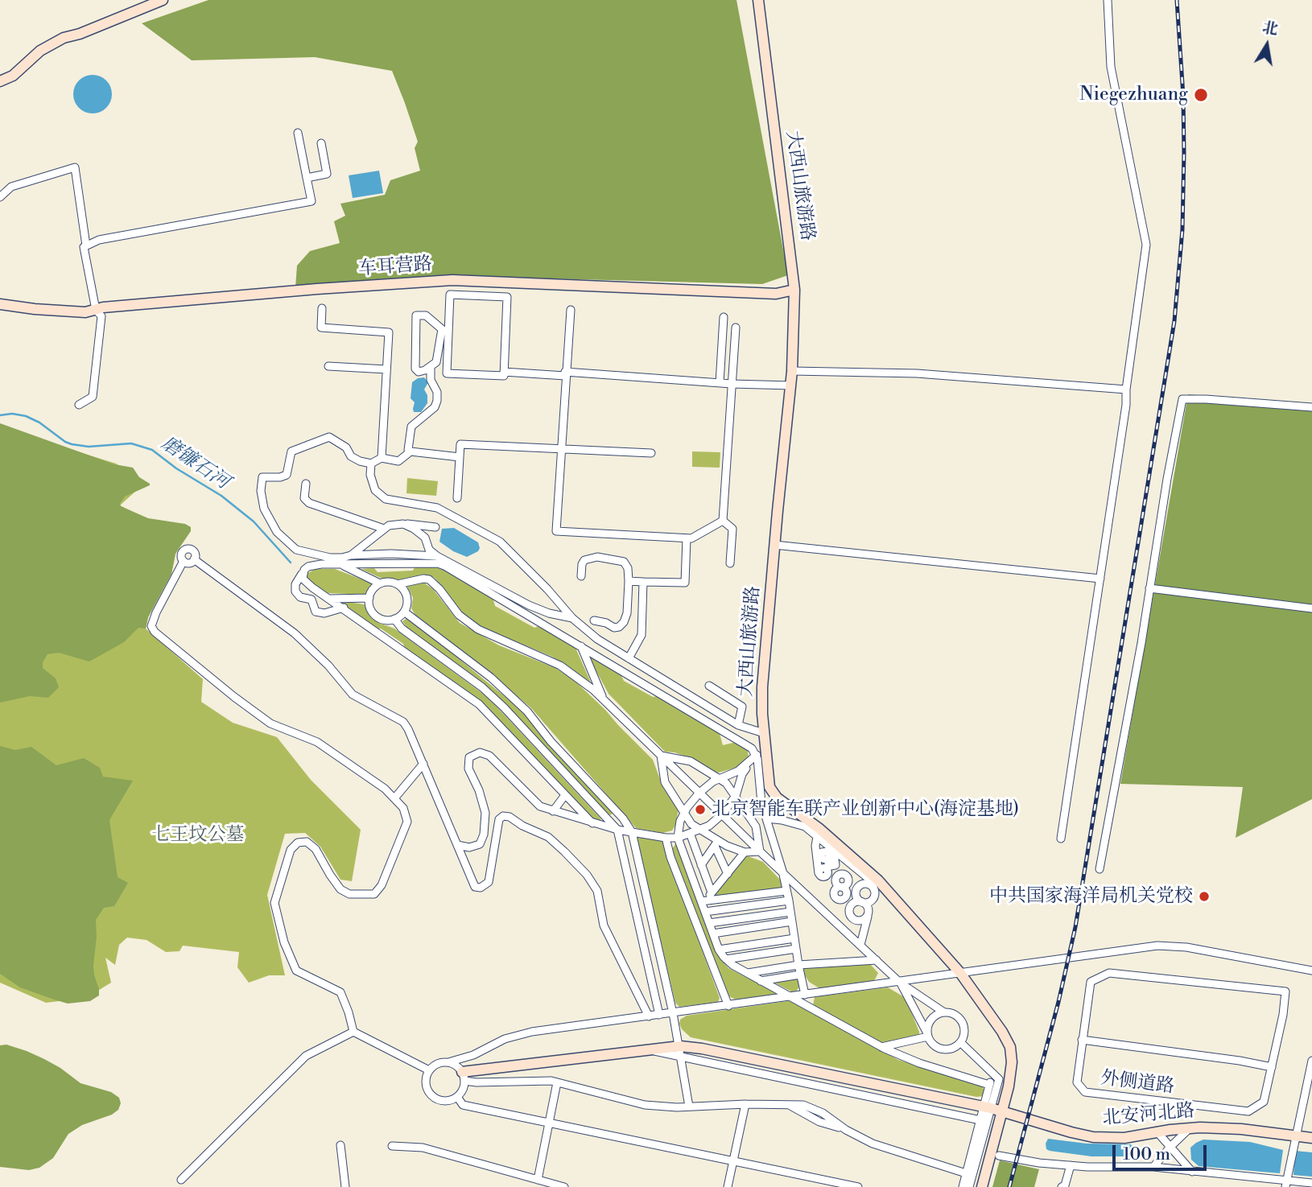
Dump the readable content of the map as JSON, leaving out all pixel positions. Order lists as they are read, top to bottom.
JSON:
{
  "streets": {
    "street": [
      "大西山旅游路",
      "车耳营路",
      "外侧道路",
      "北安河北路"
    ]
  },
  "crossings": [
    ["大西山旅游路", "车耳营路"],
    ["大西山旅游路", "北安河北路"]
  ],
  "water": ["磨镰石河"],
  "parks": ["七王坟公墓"],
  "places": ["Niegezhuang", "北京智能车联产业创新中心(海淀基地)", "中共国家海洋局机关党校"],
  "scale_bar": "100 m",
  "north": "top"
}
